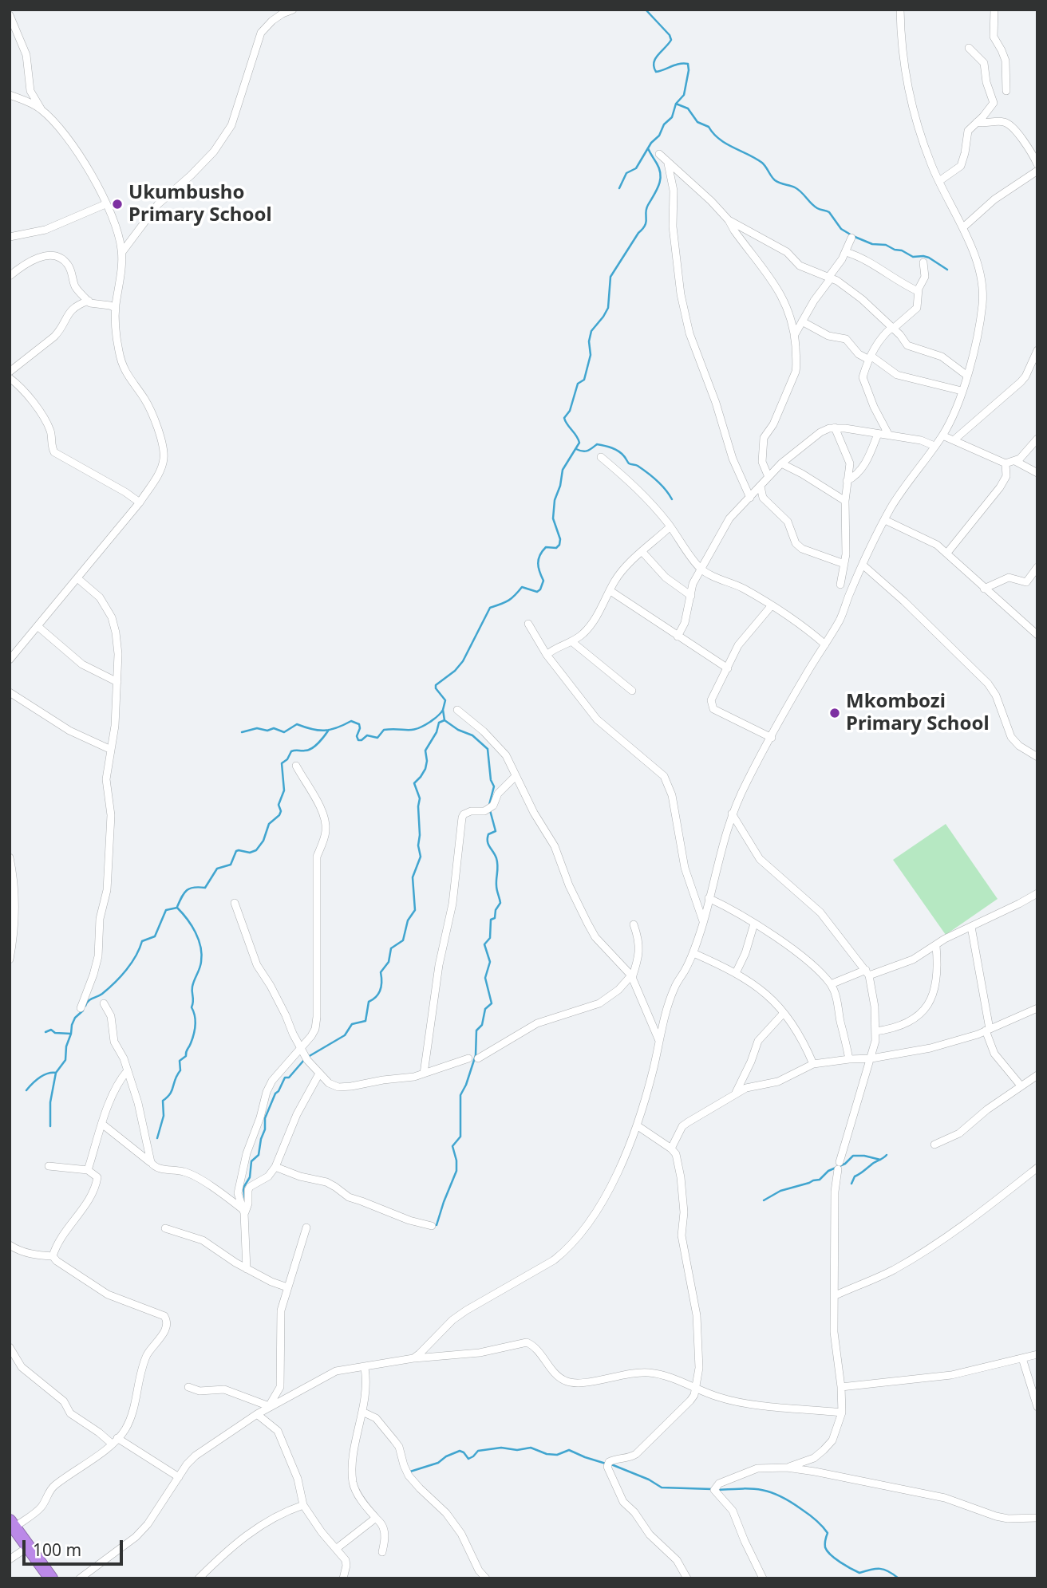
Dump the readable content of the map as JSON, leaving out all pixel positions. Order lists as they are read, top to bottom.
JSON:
{
  "places": ["Ukumbusho Primary School", "Mkombozi Primary School"],
  "scale_bar": "100 m"
}
